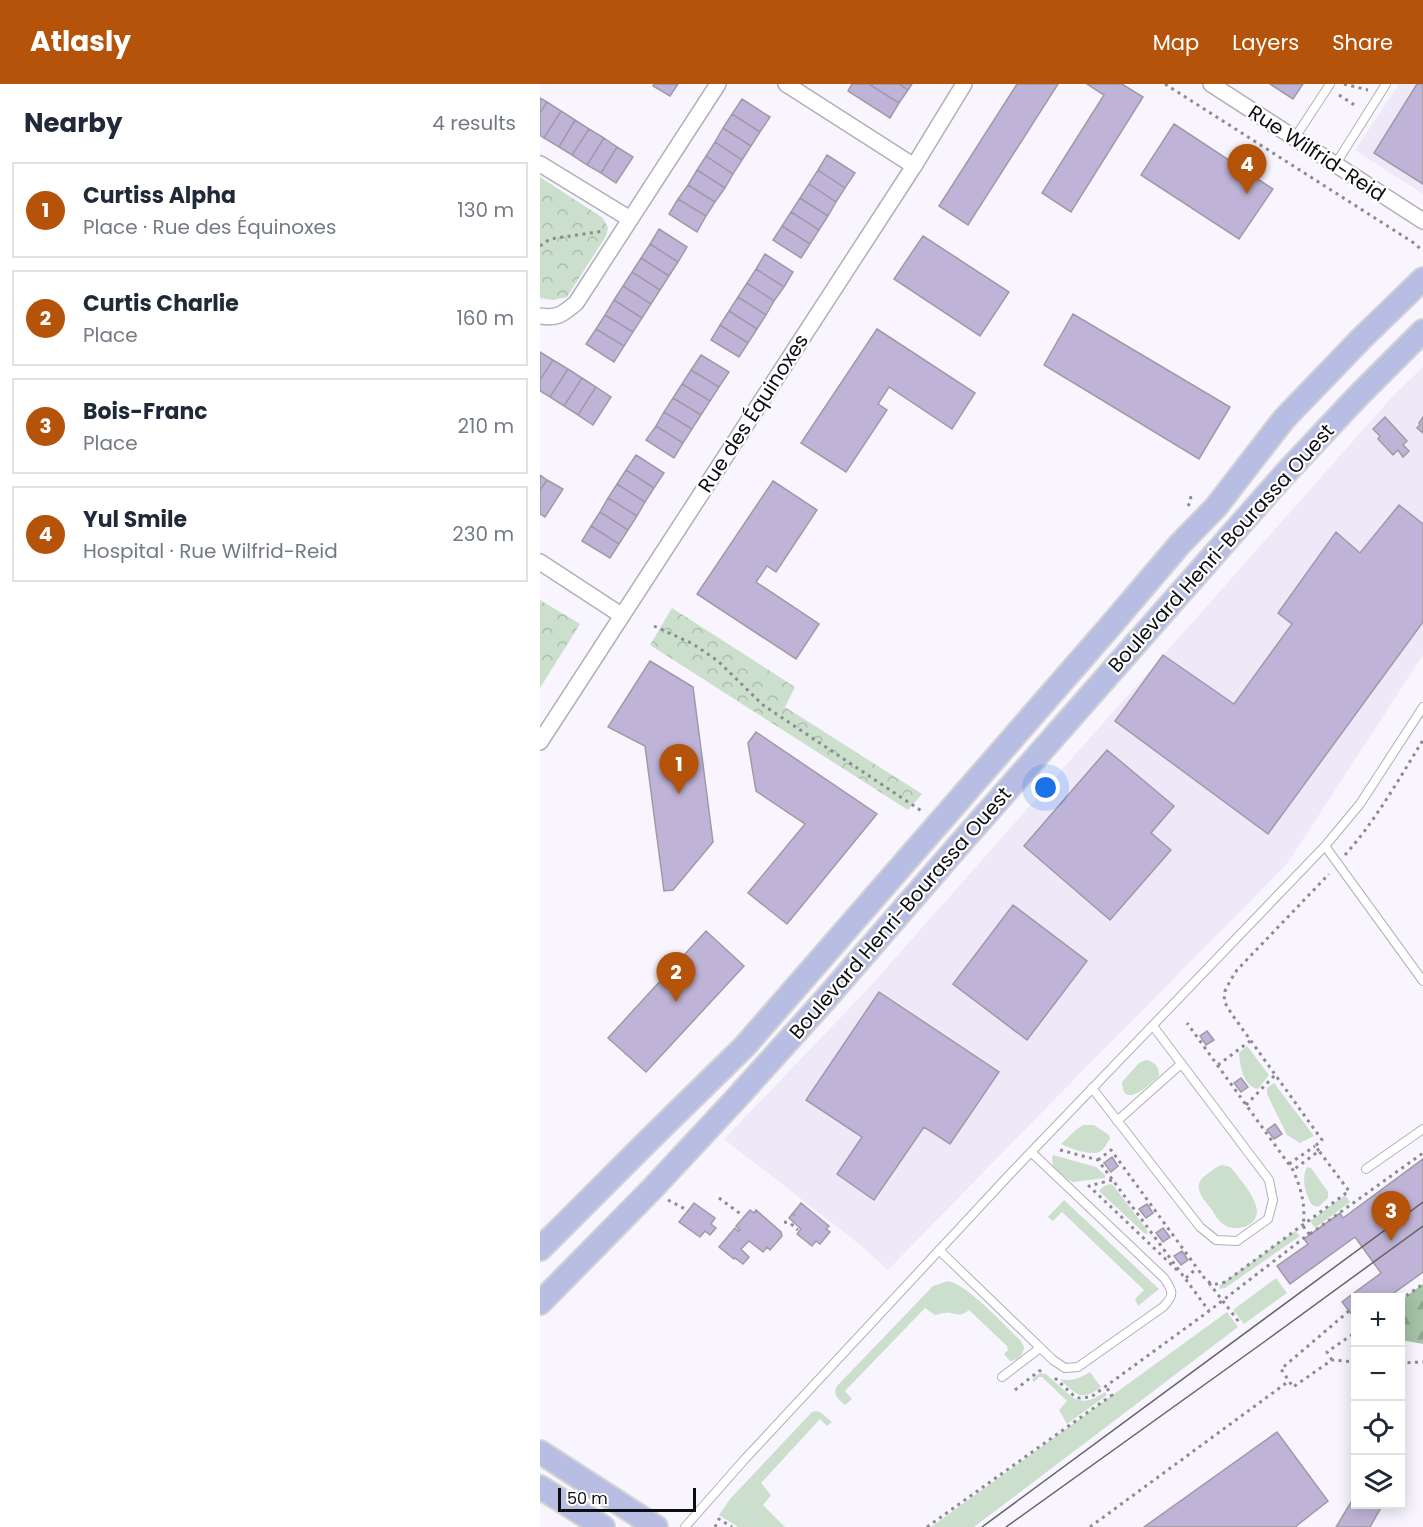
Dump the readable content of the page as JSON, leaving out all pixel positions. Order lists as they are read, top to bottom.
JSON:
{
  "streets": {
    "main road": ["Boulevard Henri-Bourassa Ouest"],
    "street": ["Rue Wilfrid-Reid", "Rue des Équinoxes"]
  },
  "scale_bar": "50 m",
  "page": {
    "header": "Atlasly",
    "nav": ["Map", "Layers", "Share"],
    "heading": ["Nearby", "4 results"],
    "pins": [
      "4",
      "1",
      "2",
      "3"
    ],
    "list": [
      {
        "mark": "1",
        "name": "Curtiss Alpha",
        "note": "Place · Rue des Équinoxes",
        "value": "130 m"
      },
      {
        "mark": "2",
        "name": "Curtis Charlie",
        "note": "Place",
        "value": "160 m"
      },
      {
        "mark": "3",
        "name": "Bois-Franc",
        "note": "Place",
        "value": "210 m"
      },
      {
        "mark": "4",
        "name": "Yul Smile",
        "note": "Hospital · Rue Wilfrid-Reid",
        "value": "230 m"
      }
    ],
    "map_buttons": ["+", "−"],
    "scale": "50 m"
  }
}
